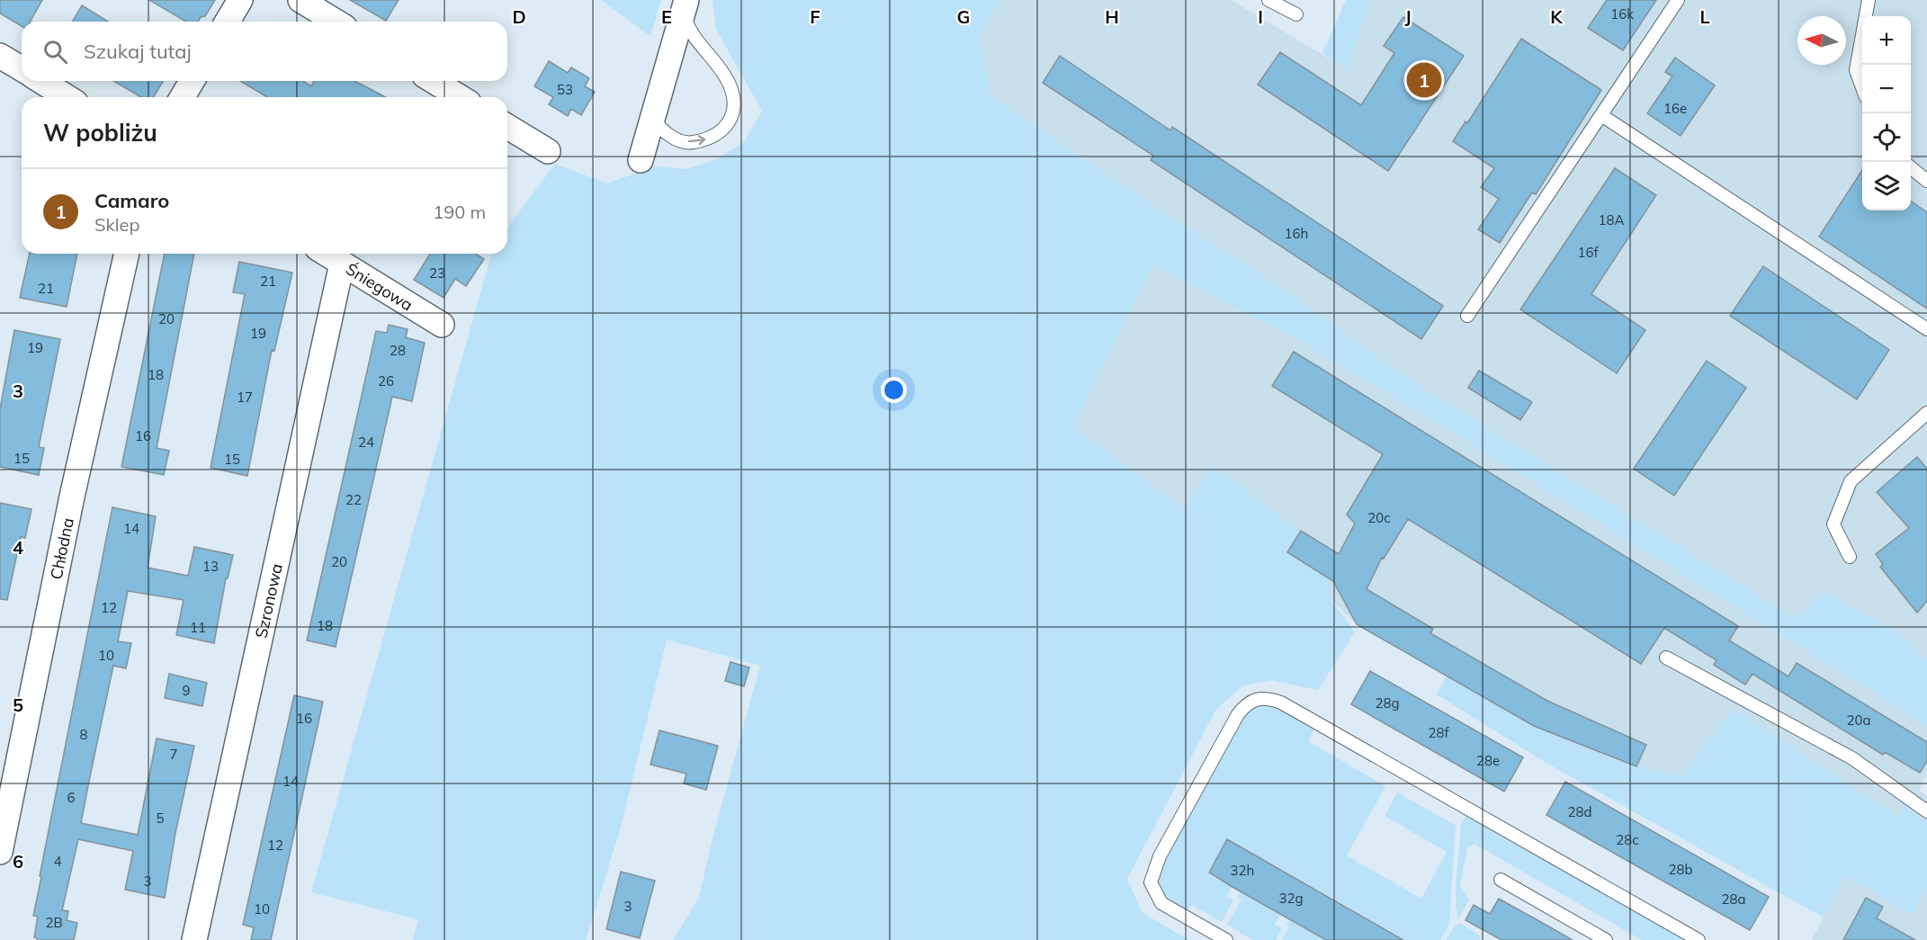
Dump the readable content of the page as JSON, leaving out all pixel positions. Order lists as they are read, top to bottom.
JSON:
{
  "streets": {
    "street": ["Śniegowa", "Chłodna", "Szronowa"]
  },
  "crossings": [
    ["Śniegowa", "Szronowa"]
  ],
  "house_numbers": [
    "16k",
    "53",
    "16e",
    "18A",
    "16h",
    "16f",
    "23",
    "21",
    "21",
    "20",
    "19",
    "19",
    "28",
    "18",
    "26",
    "17",
    "16",
    "24",
    "15",
    "15",
    "22",
    "20c",
    "14",
    "20",
    "13",
    "12",
    "18",
    "11",
    "10",
    "9",
    "28g",
    "16",
    "20a",
    "28f",
    "8",
    "7",
    "28e",
    "14",
    "6",
    "28d",
    "5",
    "28c",
    "12",
    "4",
    "28b",
    "32h",
    "3",
    "32g",
    "28a",
    "3",
    "10",
    "2B"
  ],
  "north": "left",
  "page": {
    "map_buttons": ["+", "−"],
    "search": "Szukaj tutaj",
    "pins": "1",
    "heading": "W pobliżu",
    "list": [
      {
        "mark": "1",
        "name": "Camaro",
        "note": "Sklep",
        "value": "190 m"
      }
    ]
  },
  "grid": {
    "columns": [
      "D",
      "E",
      "F",
      "G",
      "H",
      "I",
      "J",
      "K",
      "L"
    ],
    "rows": [
      "3",
      "4",
      "5",
      "6"
    ]
  }
}
